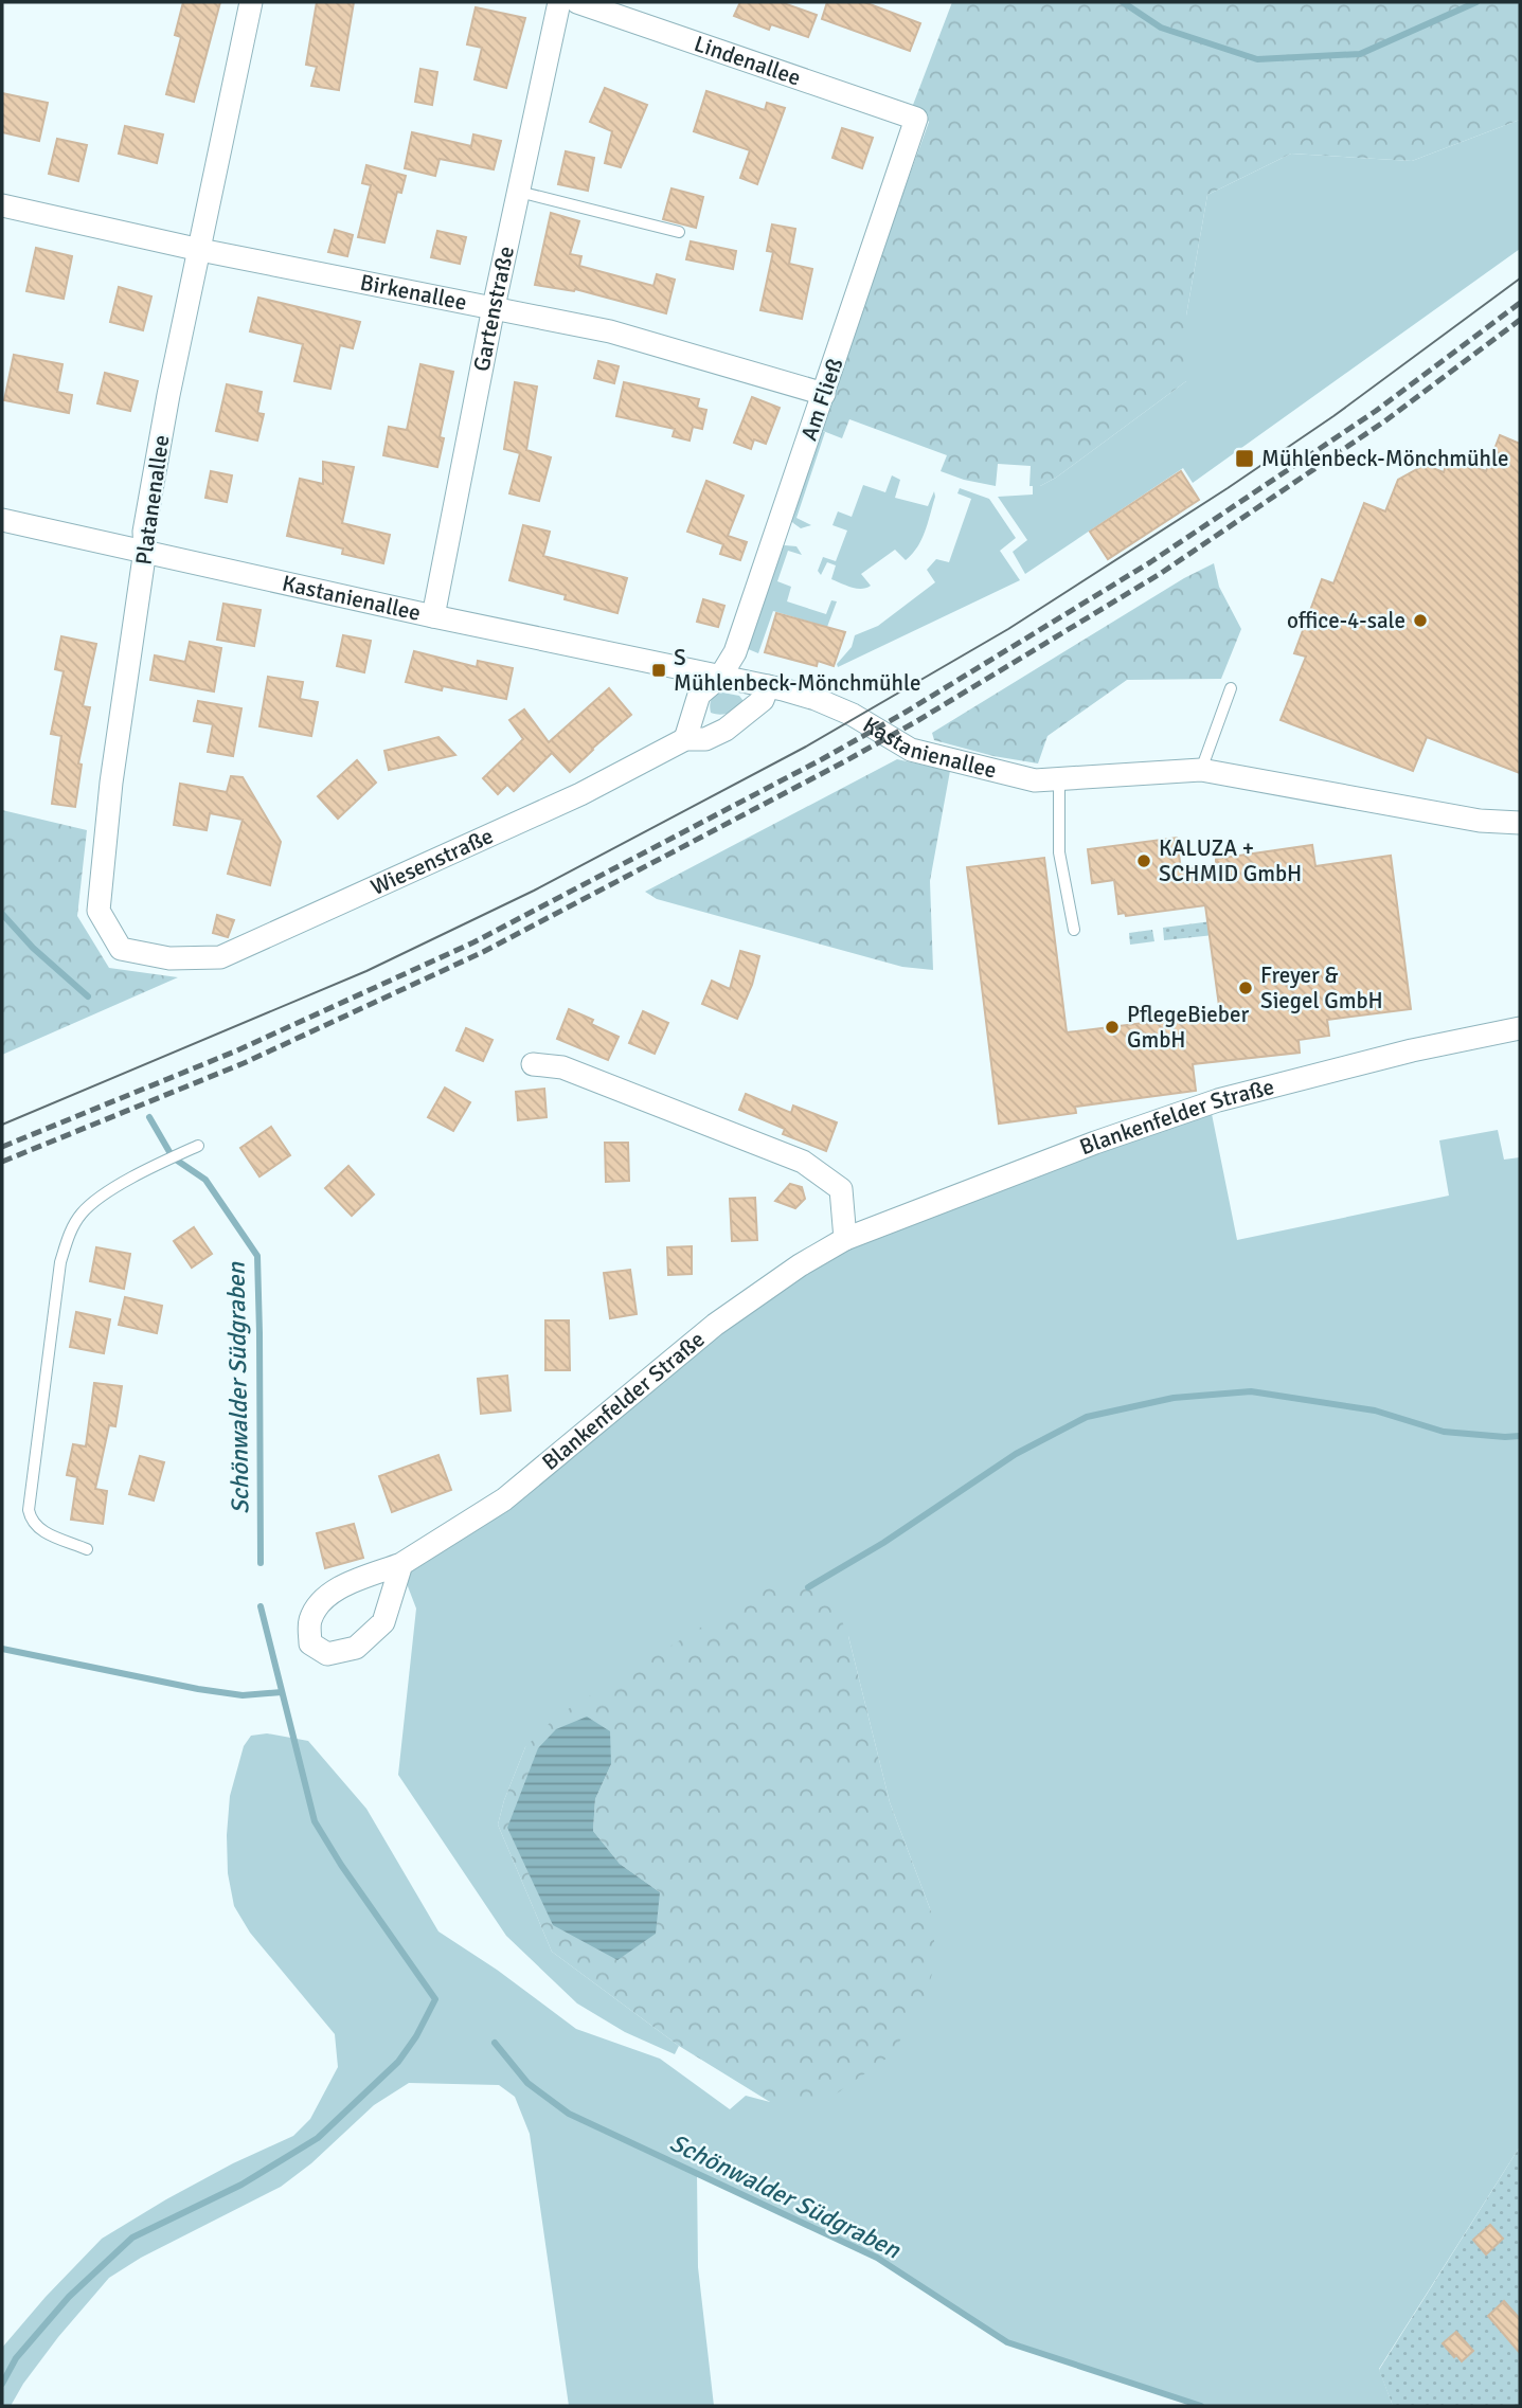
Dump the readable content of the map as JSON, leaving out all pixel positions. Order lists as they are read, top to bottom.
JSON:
{
  "streets": {
    "street": [
      "Lindenallee",
      "Birkenallee",
      "Gartenstraße",
      "Am Fließ",
      "Platanenallee",
      "Kastanienallee",
      "Wiesenstraße",
      "Blankenfelder Straße"
    ]
  },
  "crossings": [
    ["Lindenallee", "Am Fließ"],
    ["Birkenallee", "Gartenstraße"],
    ["Birkenallee", "Am Fließ"],
    ["Birkenallee", "Platanenallee"],
    ["Gartenstraße", "Kastanienallee"],
    ["Am Fließ", "Kastanienallee"],
    ["Platanenallee", "Kastanienallee"],
    ["Platanenallee", "Wiesenstraße"],
    ["Kastanienallee", "Wiesenstraße"]
  ],
  "water": ["Schönwalder Südgraben"],
  "places": {
    "transit": ["Mühlenbeck-Mönchmühle", "S Mühlenbeck-Mönchmühle"],
    "other": [
      "office-4-sale",
      "KALUZA + SCHMID GmbH",
      "Freyer & Siegel GmbH",
      "PflegeBieber GmbH"
    ]
  }
}
